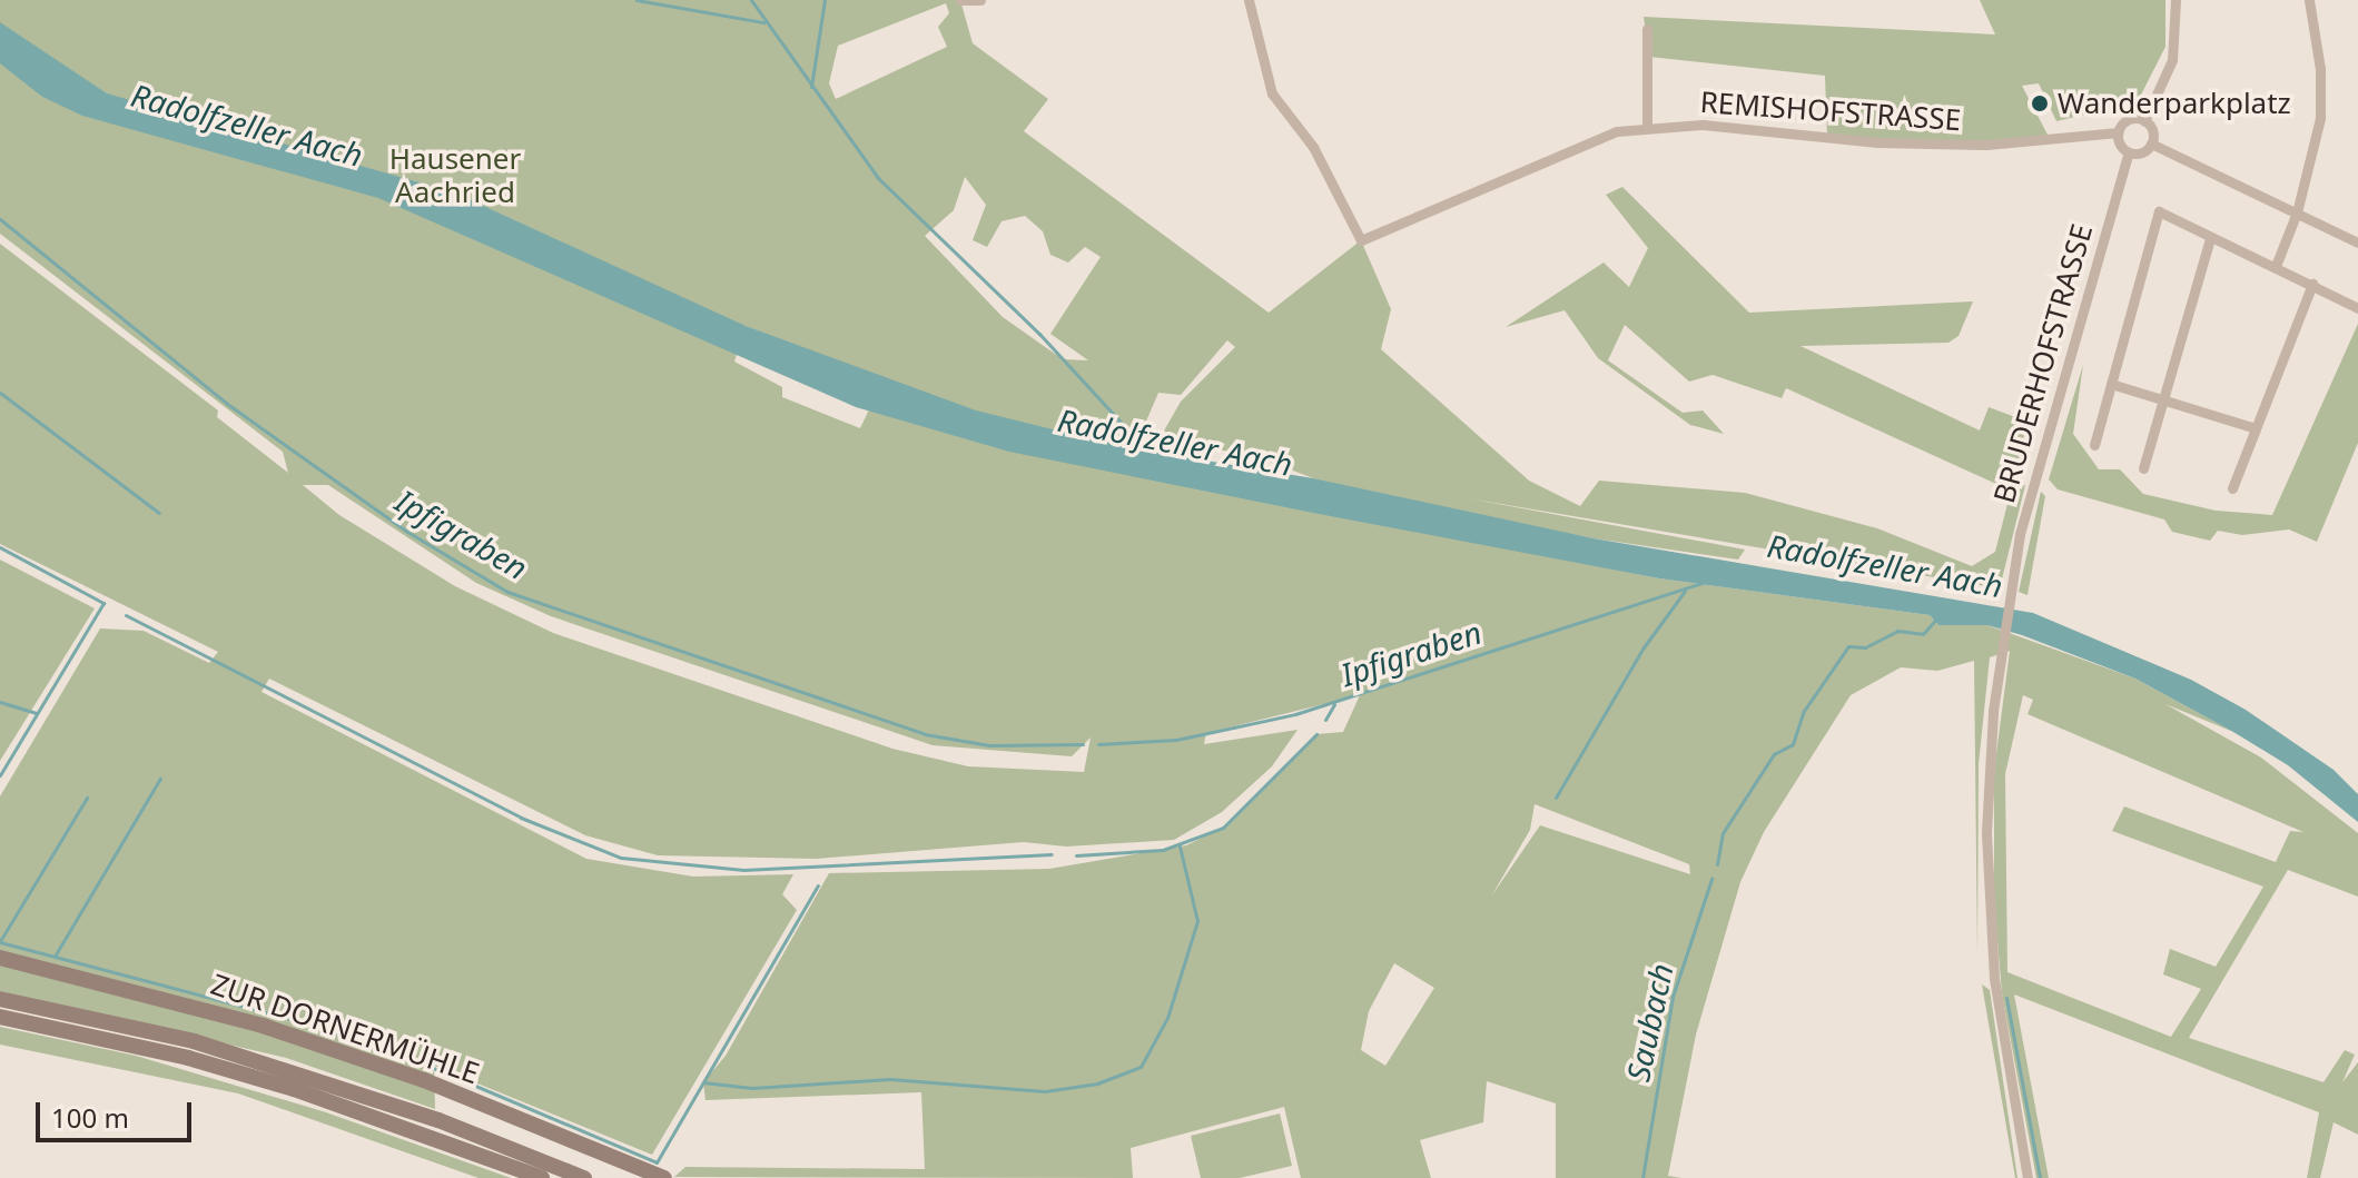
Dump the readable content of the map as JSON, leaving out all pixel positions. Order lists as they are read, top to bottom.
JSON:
{
  "streets": {
    "main road": ["ZUR DORNERMÜHLE"],
    "street": ["REMISHOFSTRASSE", "BRUDERHOFSTRASSE"]
  },
  "water": ["Radolfzeller Aach", "Ipfigraben", "Saubach"],
  "parks": ["Hausener Aachried"],
  "places": ["Wanderparkplatz"],
  "scale_bar": "100 m"
}
